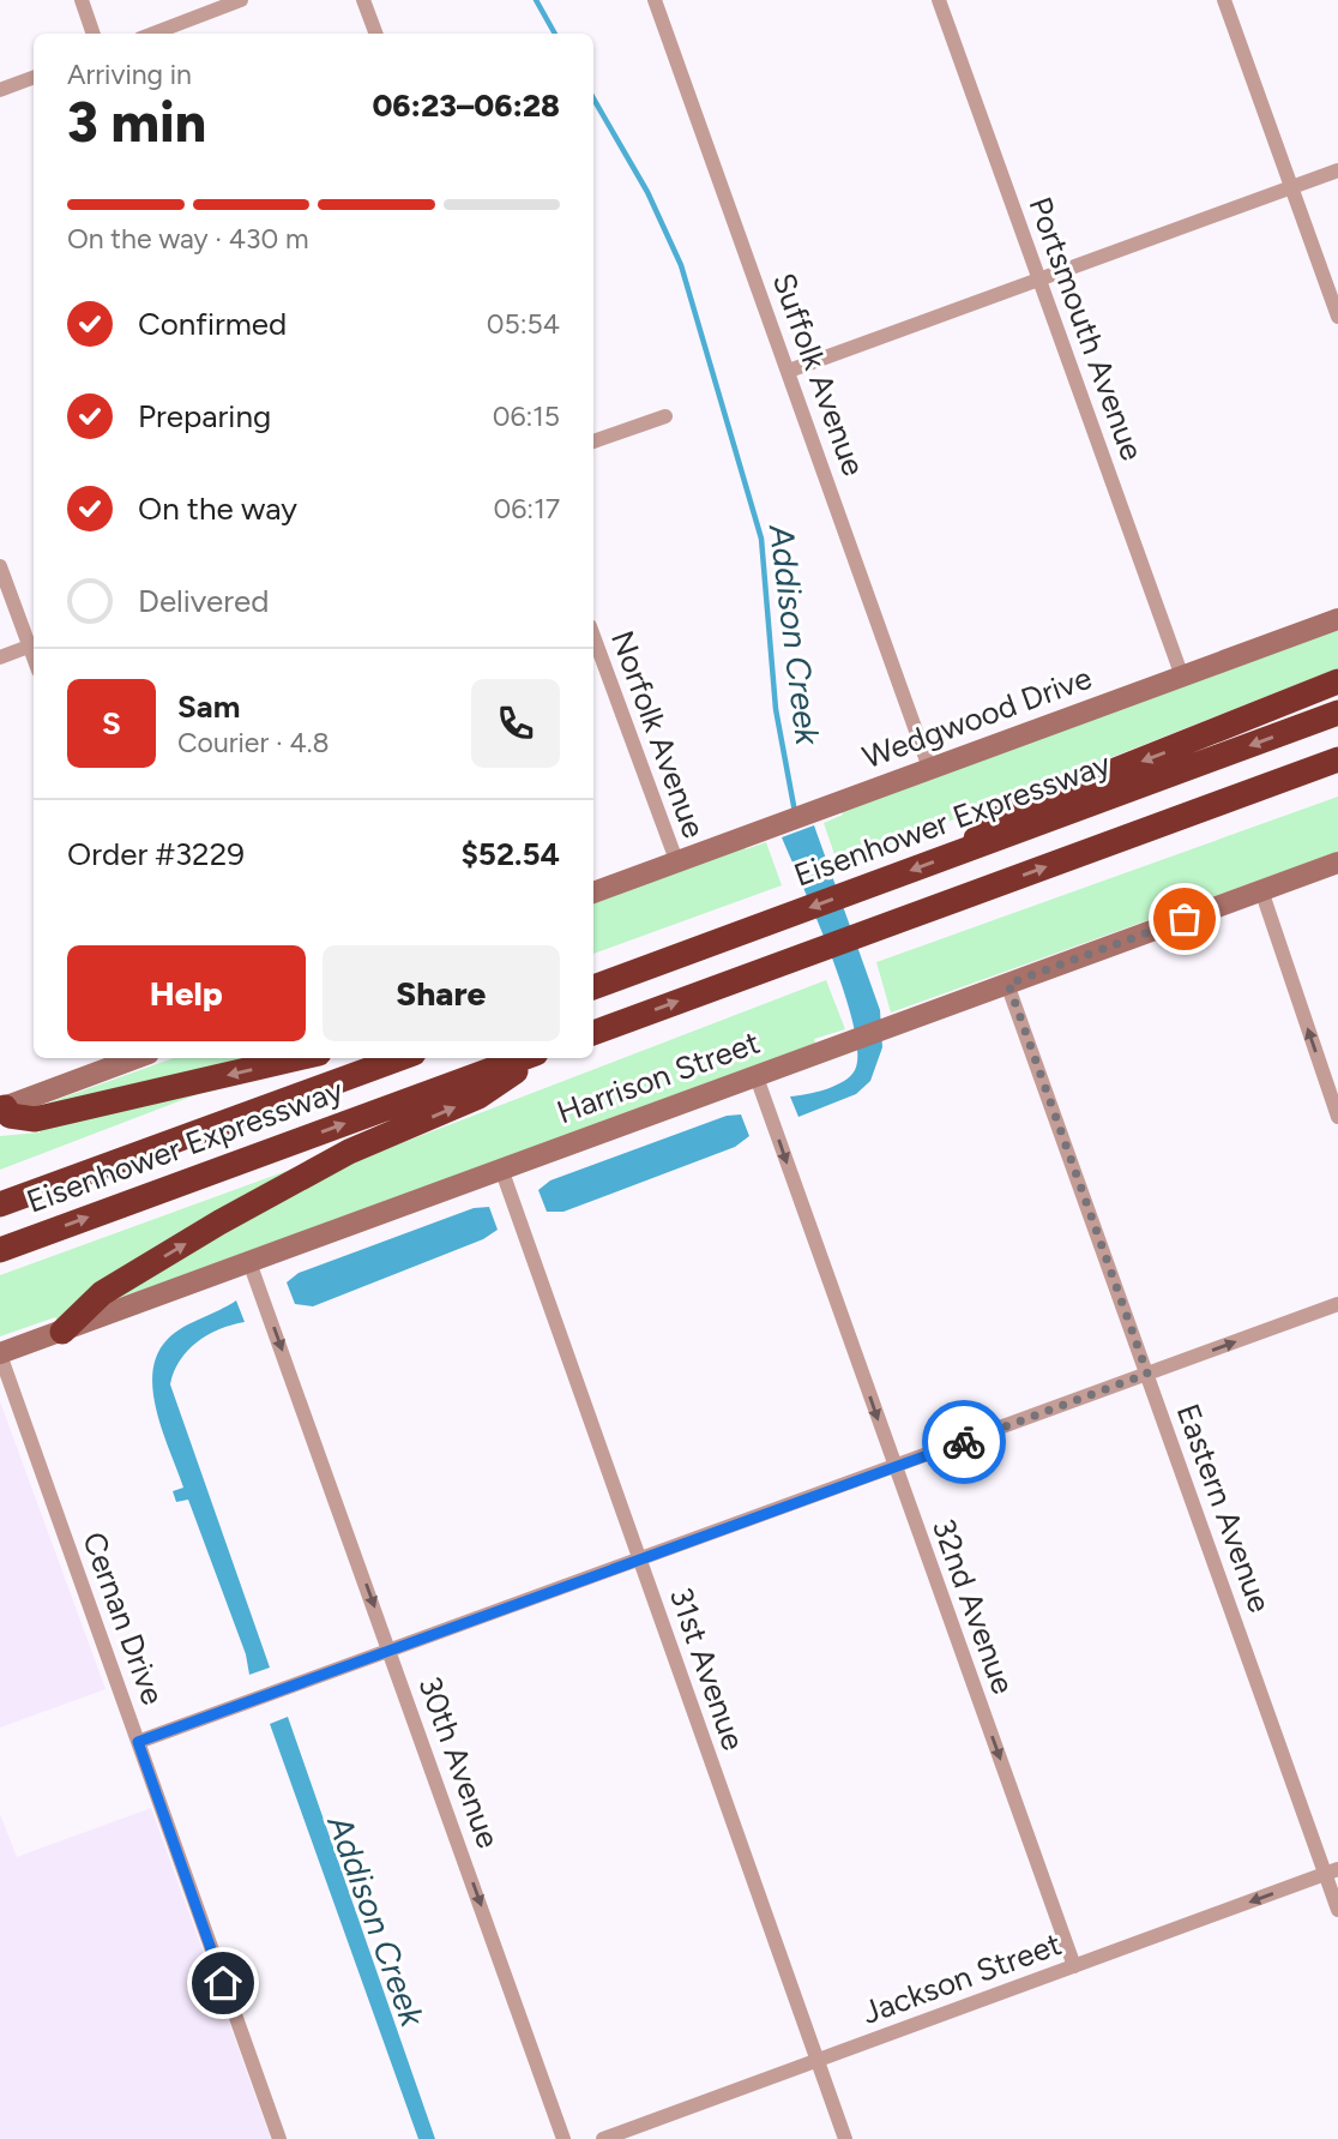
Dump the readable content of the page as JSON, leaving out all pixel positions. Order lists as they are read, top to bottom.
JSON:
{
  "streets": {
    "highway": ["Eisenhower Expressway"],
    "street": [
      "Portsmouth Avenue",
      "Suffolk Avenue",
      "Wedgwood Drive",
      "Norfolk Avenue",
      "Harrison Street",
      "Eastern Avenue",
      "32nd Avenue",
      "Cernan Drive",
      "31st Avenue",
      "30th Avenue",
      "Jackson Street"
    ]
  },
  "crossings": [
    ["Portsmouth Avenue", "Wedgwood Drive"],
    ["Suffolk Avenue", "Wedgwood Drive"],
    ["Wedgwood Drive", "Norfolk Avenue"],
    ["Harrison Street", "Eastern Avenue"],
    ["Harrison Street", "32nd Avenue"],
    ["Harrison Street", "Cernan Drive"],
    ["Harrison Street", "31st Avenue"],
    ["Harrison Street", "30th Avenue"],
    ["Eastern Avenue", "Jackson Street"],
    ["32nd Avenue", "Jackson Street"],
    ["31st Avenue", "Jackson Street"]
  ],
  "one_way": ["32nd Avenue", "30th Avenue", "Jackson Street"],
  "water": ["Addison Creek"],
  "page": {
    "heading": ["3 min", "Arriving in", "06:23–06:28"],
    "panel": [
      "Sam",
      "Courier · 4.8",
      "Order #3229",
      "$52.54"
    ],
    "bar": "On the way · 430 m",
    "list": [
      ["Confirmed", "05:54"],
      ["Preparing", "06:15"],
      ["On the way", "06:17"],
      "Delivered"
    ],
    "round": "S",
    "buttons": ["Help", "Share"]
  }
}
